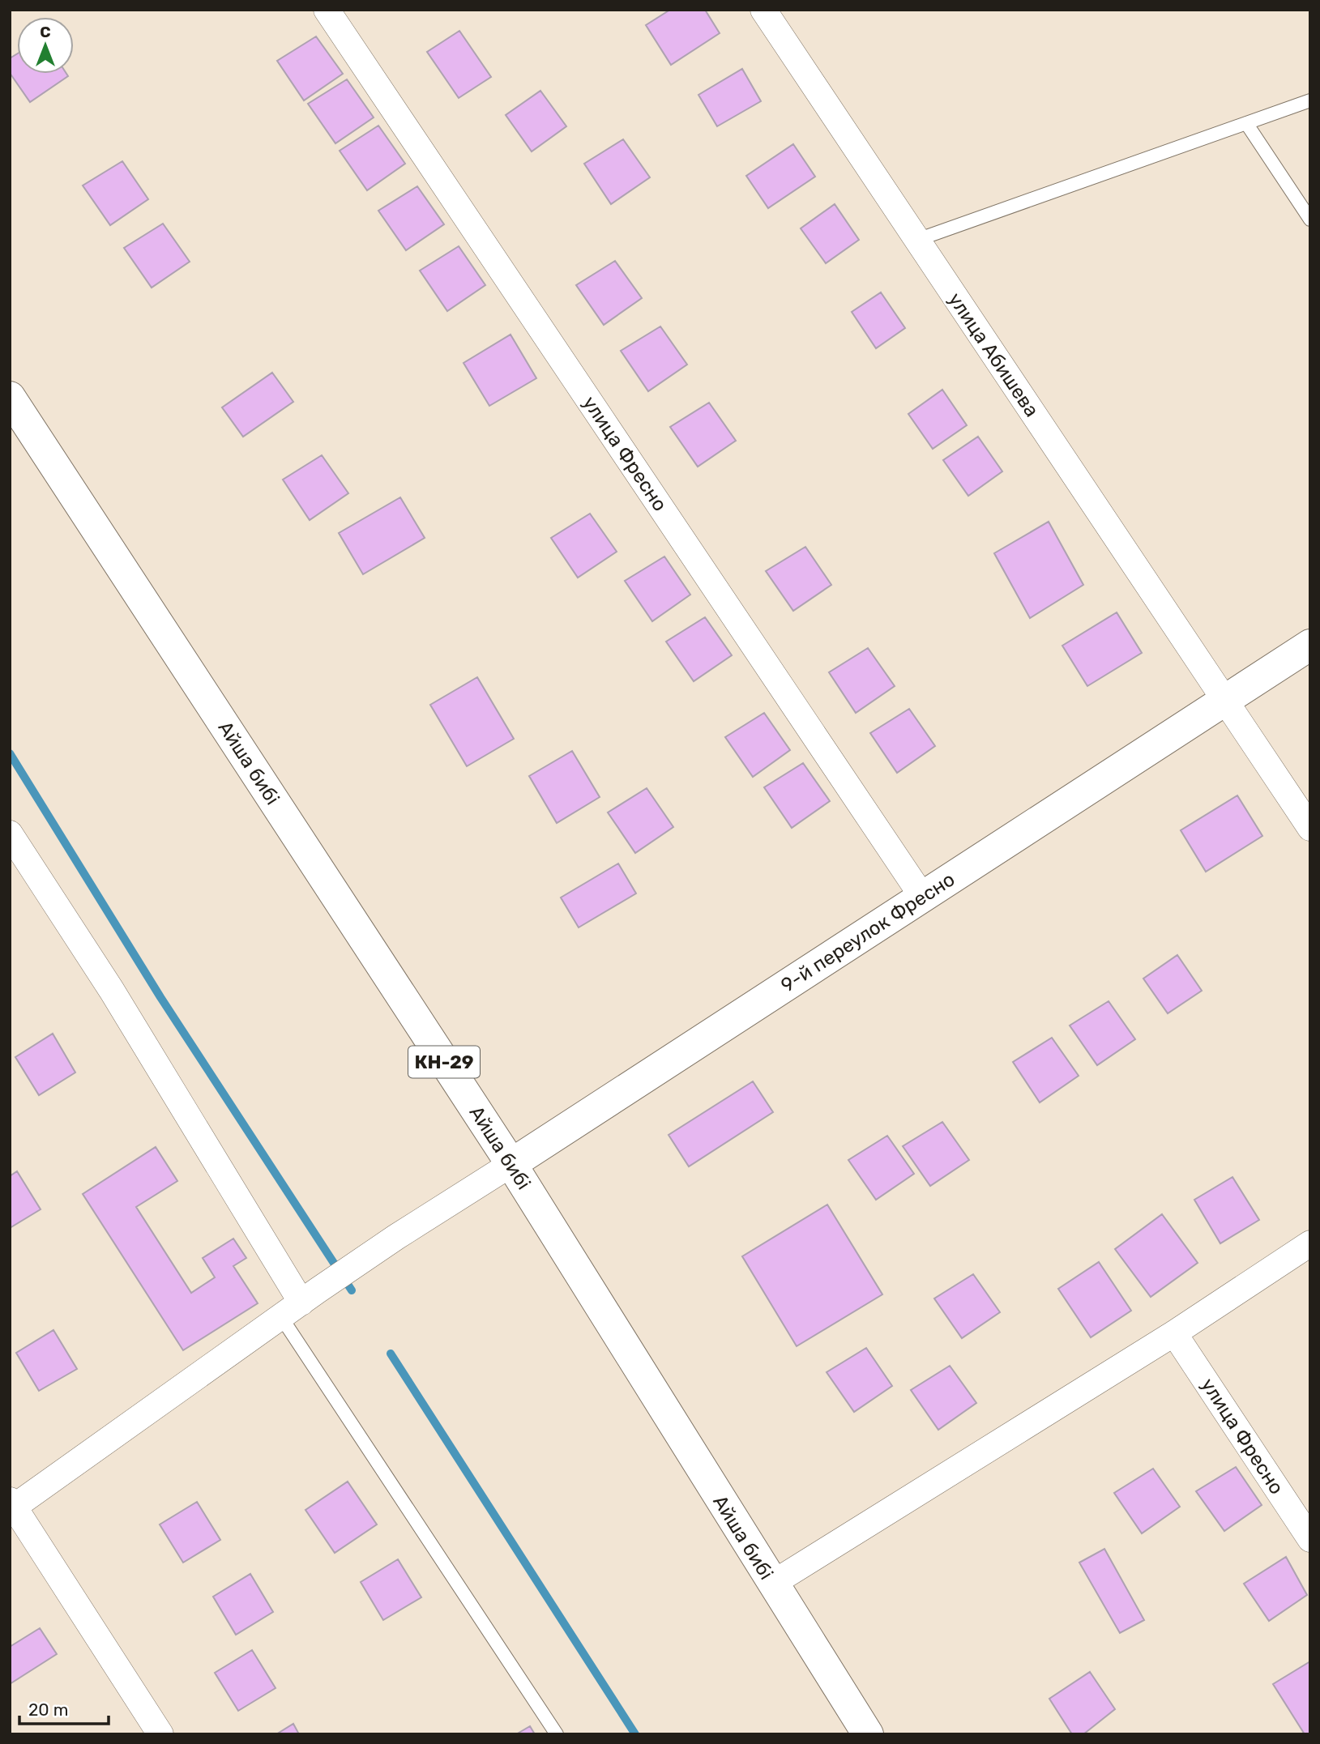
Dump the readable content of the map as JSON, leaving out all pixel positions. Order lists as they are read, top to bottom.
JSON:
{
  "streets": {
    "main road": ["Айша бибі", "9-й переулок Фресно", "КН-29"],
    "street": ["улица Абишева", "улица Фресно"]
  },
  "crossings": [
    ["улица Абишева", "9-й переулок Фресно"],
    ["улица Фресно", "9-й переулок Фресно"],
    ["Айша бибі", "9-й переулок Фресно"]
  ],
  "scale_bar": "20 m",
  "north": "top"
}
